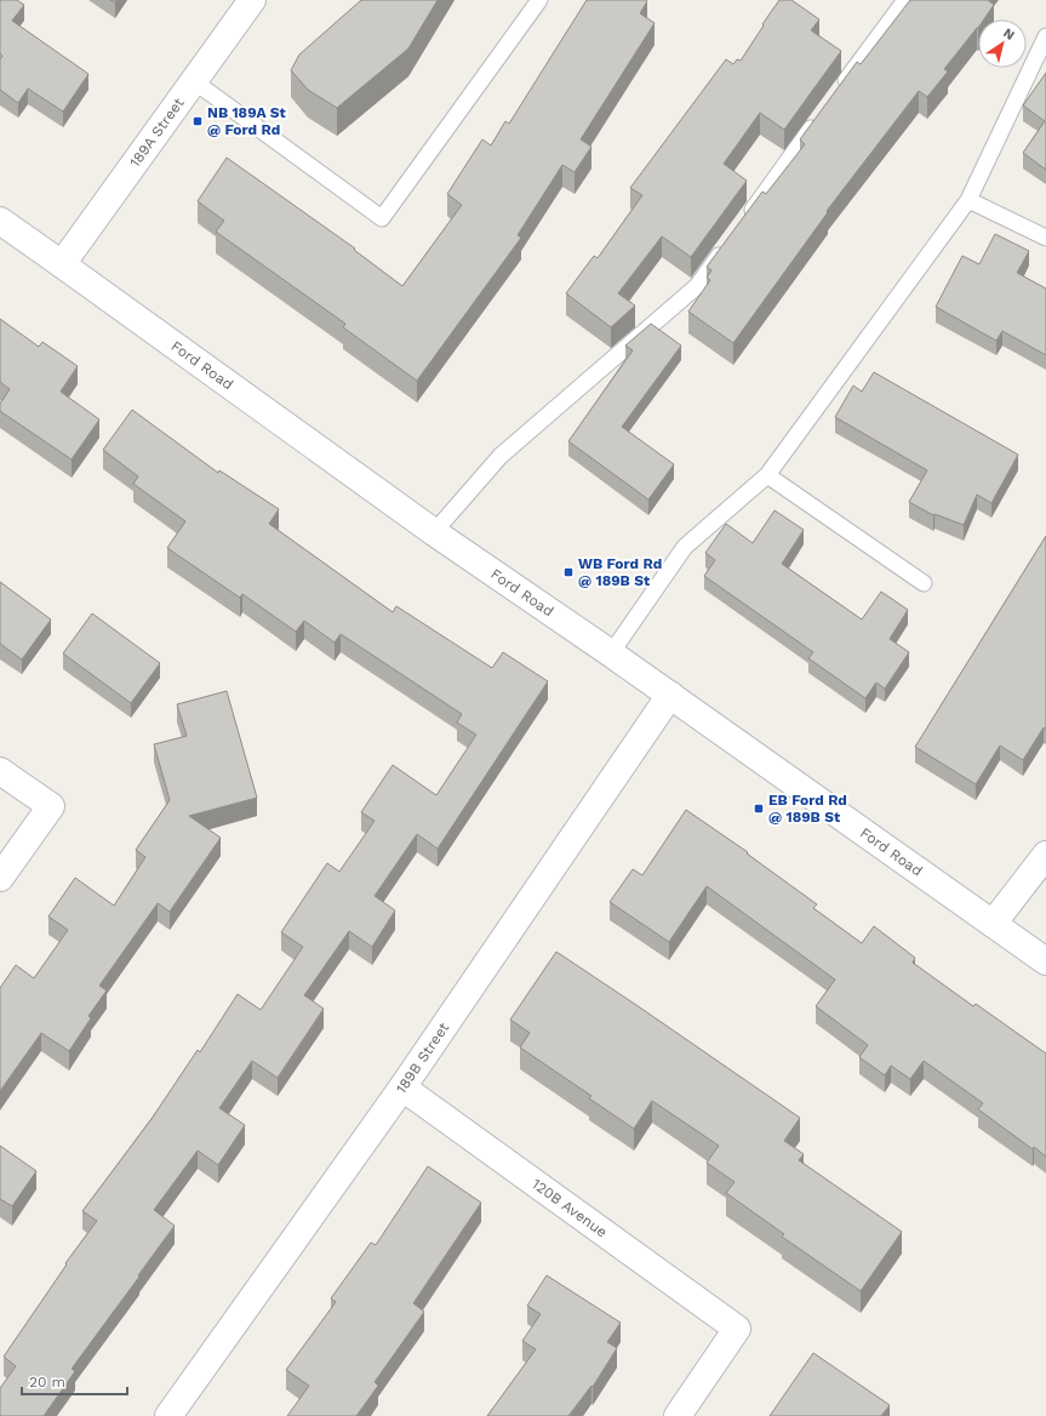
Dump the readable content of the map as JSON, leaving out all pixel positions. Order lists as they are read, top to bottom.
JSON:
{
  "streets": {
    "street": [
      "189A Street",
      "Ford Road",
      "189B Street",
      "120B Avenue"
    ]
  },
  "crossings": [
    ["189A Street", "Ford Road"],
    ["Ford Road", "189B Street"],
    ["189B Street", "120B Avenue"]
  ],
  "places": {
    "transit": ["NB 189A St @ Ford Rd", "WB Ford Rd @ 189B St", "EB Ford Rd @ 189B St"]
  },
  "scale_bar": "20 m",
  "north": "top right"
}
